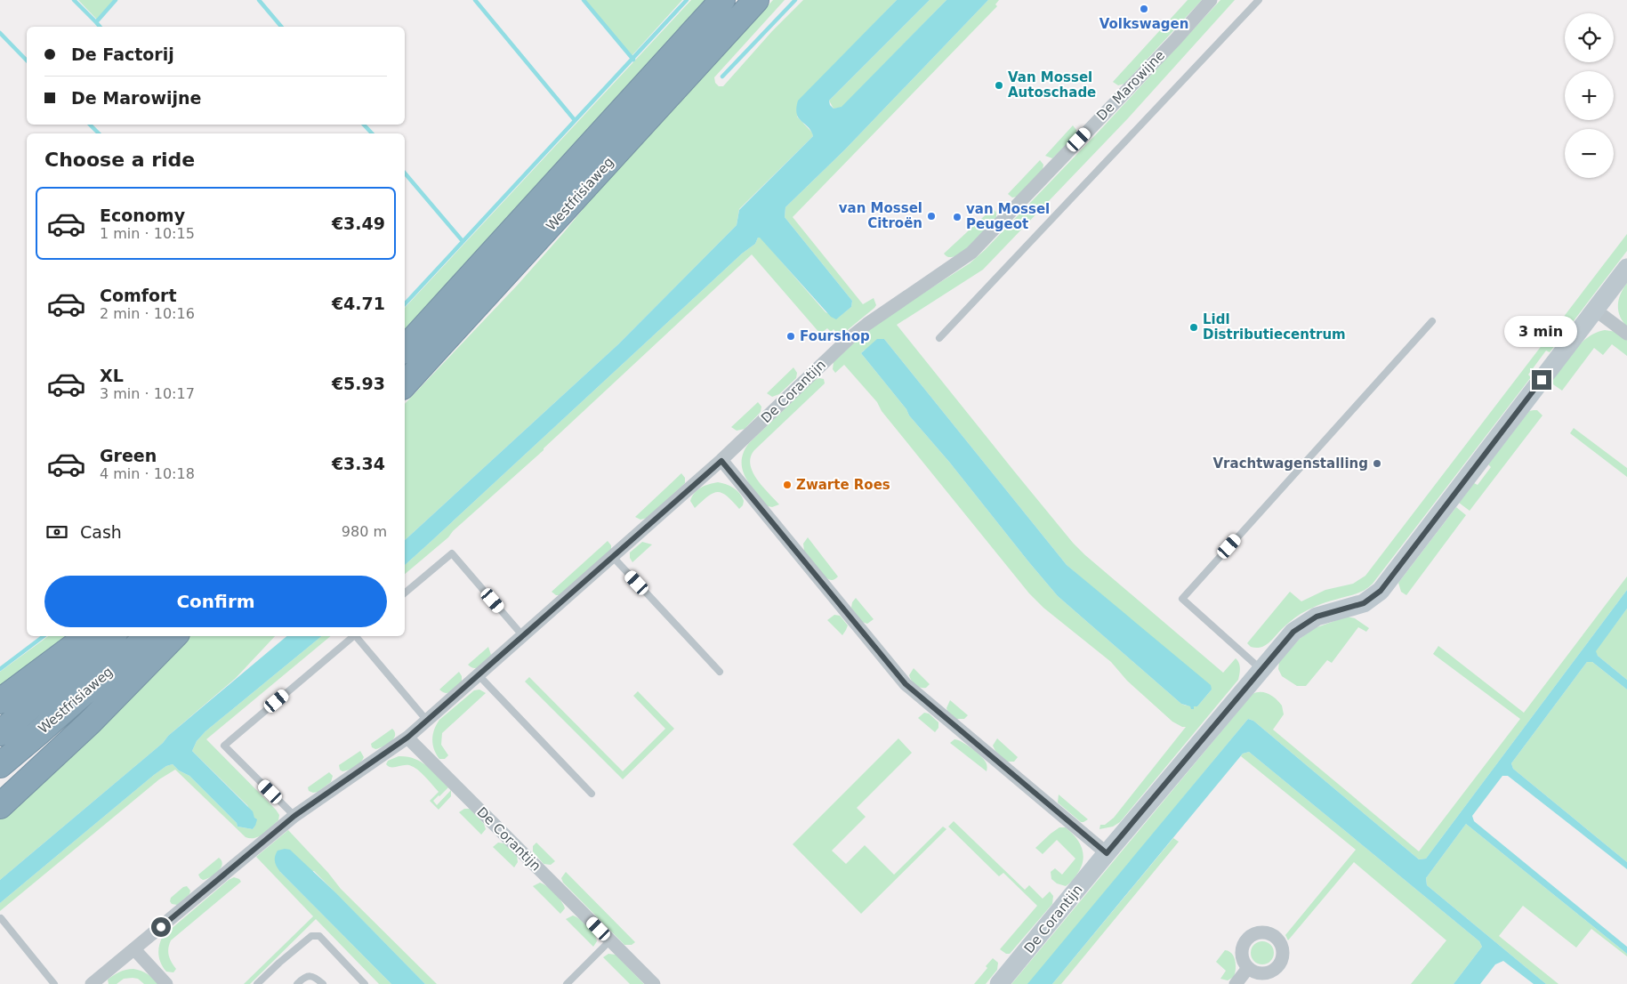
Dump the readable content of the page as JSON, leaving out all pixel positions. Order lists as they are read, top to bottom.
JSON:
{
  "streets": {
    "highway": ["Westfrisiaweg"],
    "street": ["De Marowijne", "De Corantijn"]
  },
  "crossings": [
    ["De Marowijne", "De Corantijn"]
  ],
  "places": [
    "Volkswagen",
    "Van Mossel Autoschade",
    "van Mossel Citroën",
    "van Mossel Peugeot",
    "Lidl Distributiecentrum",
    "Fourshop",
    "Vrachtwagenstalling",
    "Zwarte Roes"
  ],
  "page": {
    "map_buttons": ["+", "−"],
    "banner": ["De Factorij", "De Marowijne"],
    "heading": "Choose a ride",
    "list": [
      {
        "name": "Economy",
        "note": "1 min · 10:15",
        "value": "€3.49"
      },
      {
        "name": "Comfort",
        "note": "2 min · 10:16",
        "value": "€4.71"
      },
      {
        "name": "XL",
        "note": "3 min · 10:17",
        "value": "€5.93"
      },
      {
        "name": "Green",
        "note": "4 min · 10:18",
        "value": "€3.34"
      }
    ],
    "bubble": "3 min",
    "pay": ["Cash", "980 m"],
    "buttons": "Confirm"
  }
}
